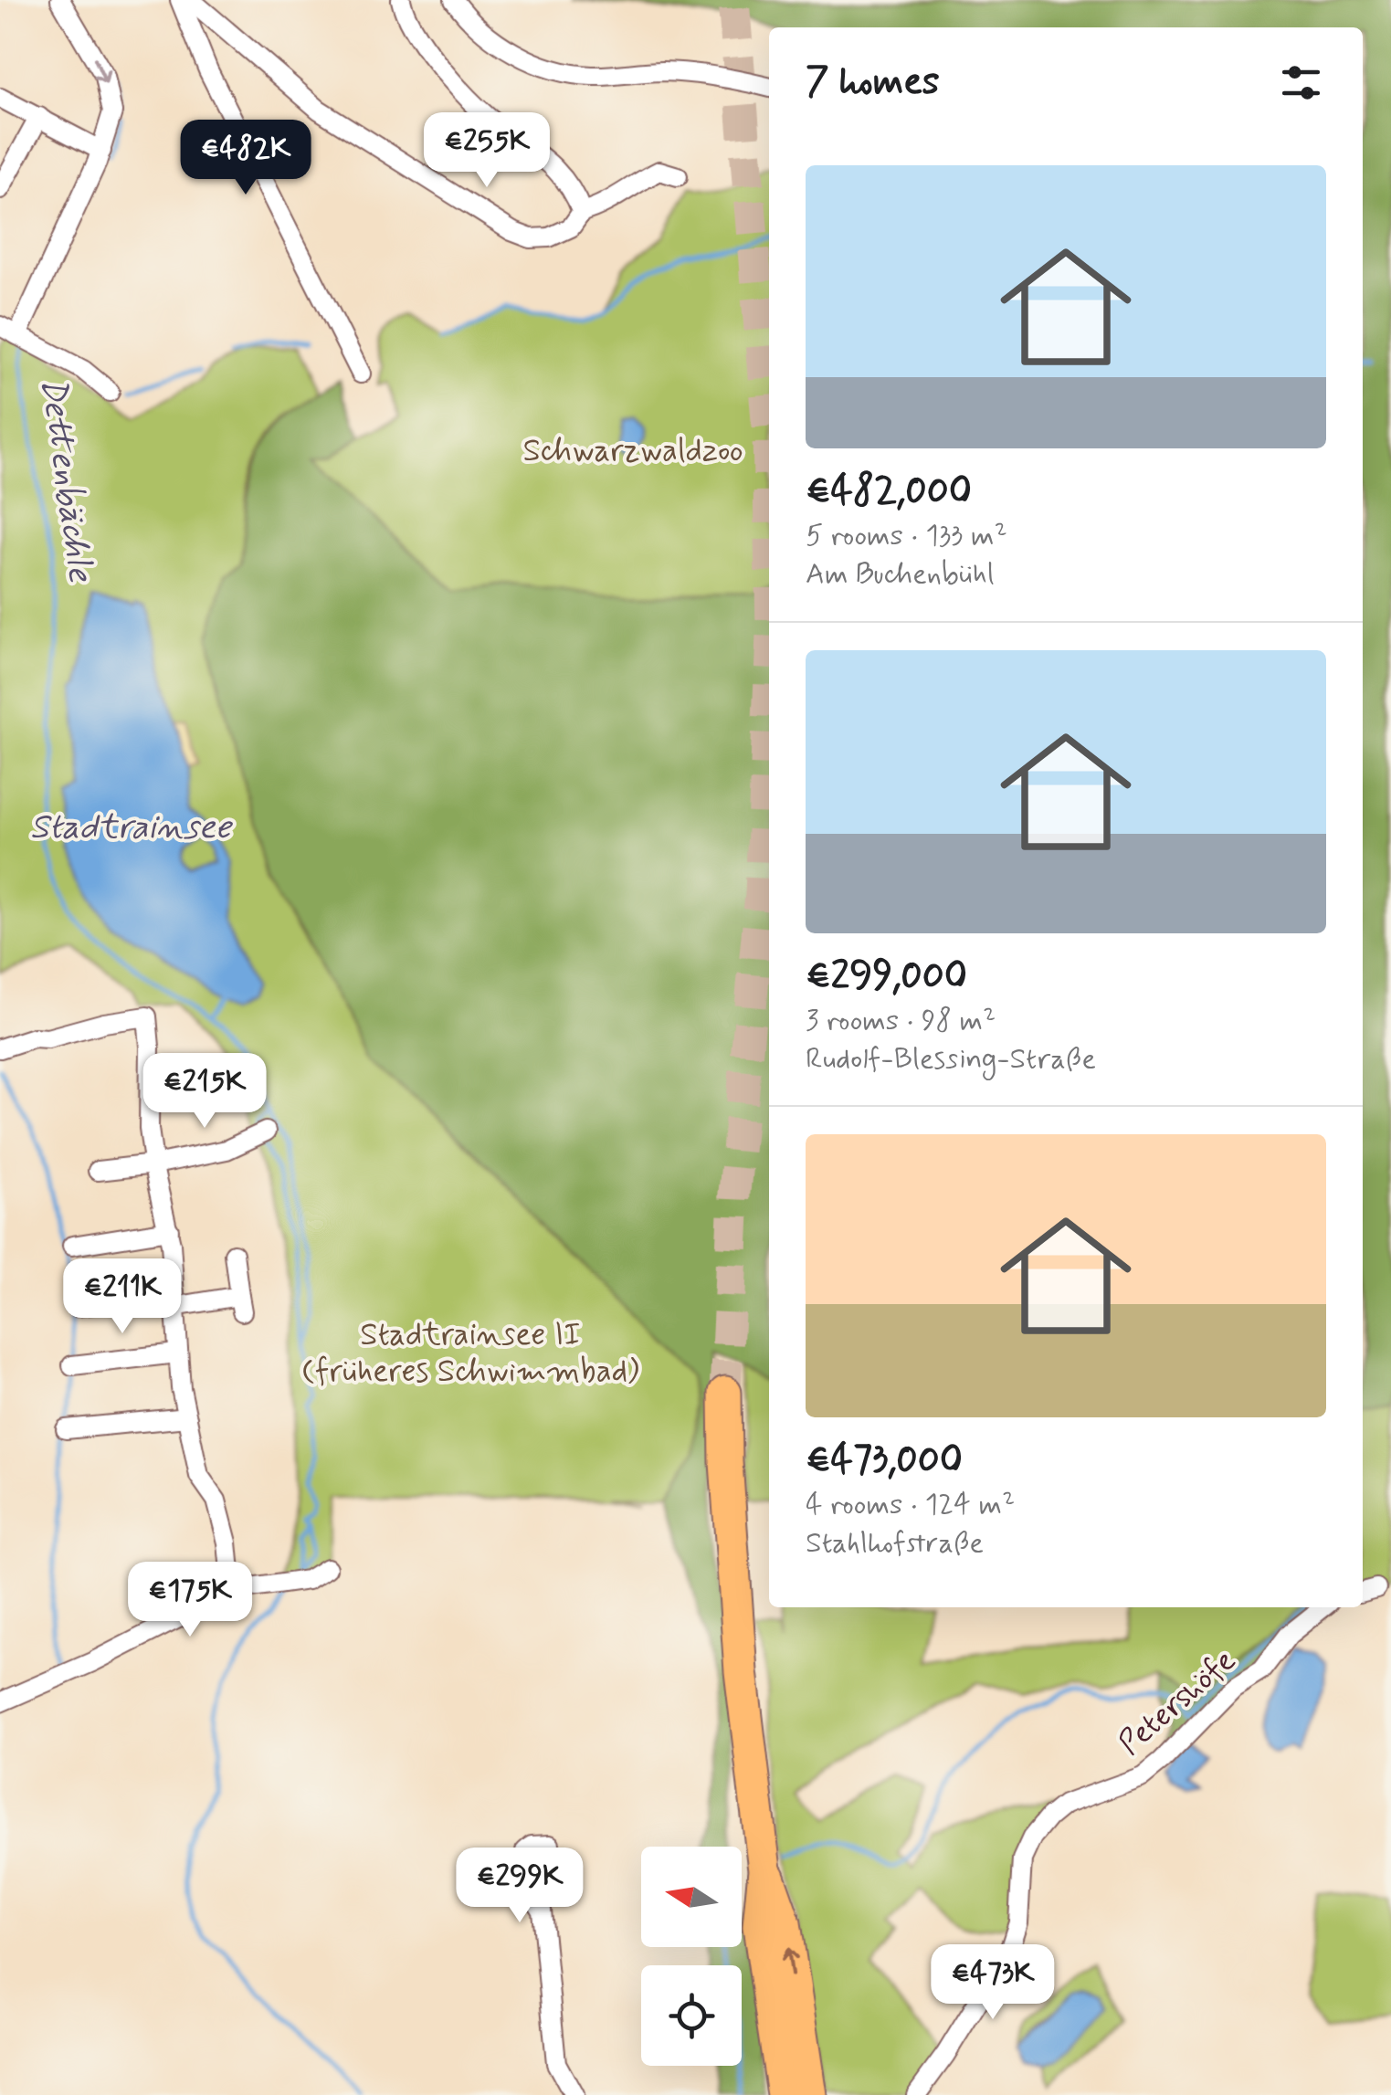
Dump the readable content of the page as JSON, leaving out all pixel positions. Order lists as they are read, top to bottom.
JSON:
{
  "streets": {
    "street": ["Petershöfe"]
  },
  "water": ["Dettenbächle", "Stadtrainsee"],
  "parks": ["Schwarzwaldzoo", "Stadtrainsee II (früheres Schwimmbad)"],
  "north": "left",
  "page": {
    "heading": "7 homes",
    "price": [
      "€255K",
      "€482K",
      "€215K",
      "€211K",
      "€175K",
      "€299K",
      "€473K"
    ],
    "list": [
      {
        "name": "€482,000",
        "note": "5 rooms · 133 m² · Am Buchenbühl"
      },
      {
        "name": "€299,000",
        "note": "3 rooms · 98 m² · Rudolf-Blessing-Straße"
      },
      {
        "name": "€473,000",
        "note": "4 rooms · 124 m² · Stahlhofstraße"
      }
    ]
  }
}
